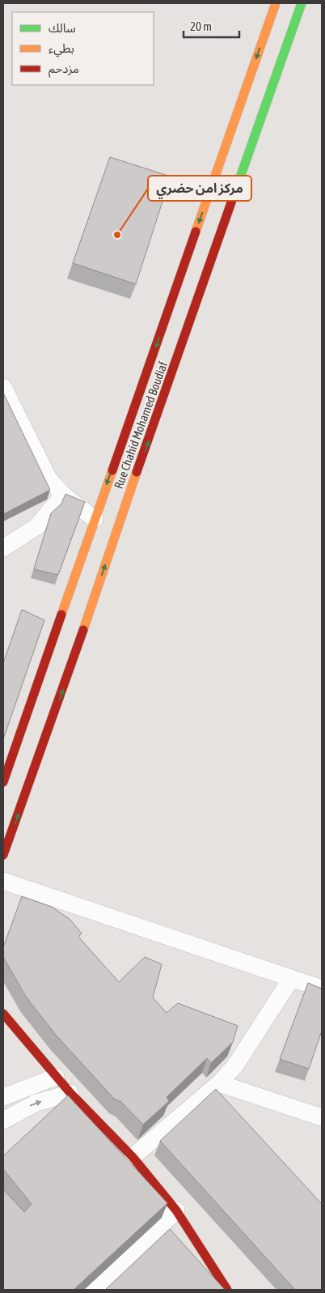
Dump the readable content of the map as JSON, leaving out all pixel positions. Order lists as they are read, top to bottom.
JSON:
{
  "streets": {
    "main road": ["Rue Chahid Mohamed Boudiaf"]
  },
  "places": ["مركز امن حضري"],
  "legend": ["سالك", "بطيء", "مزدحم"],
  "scale_bar": "20 m"
}
